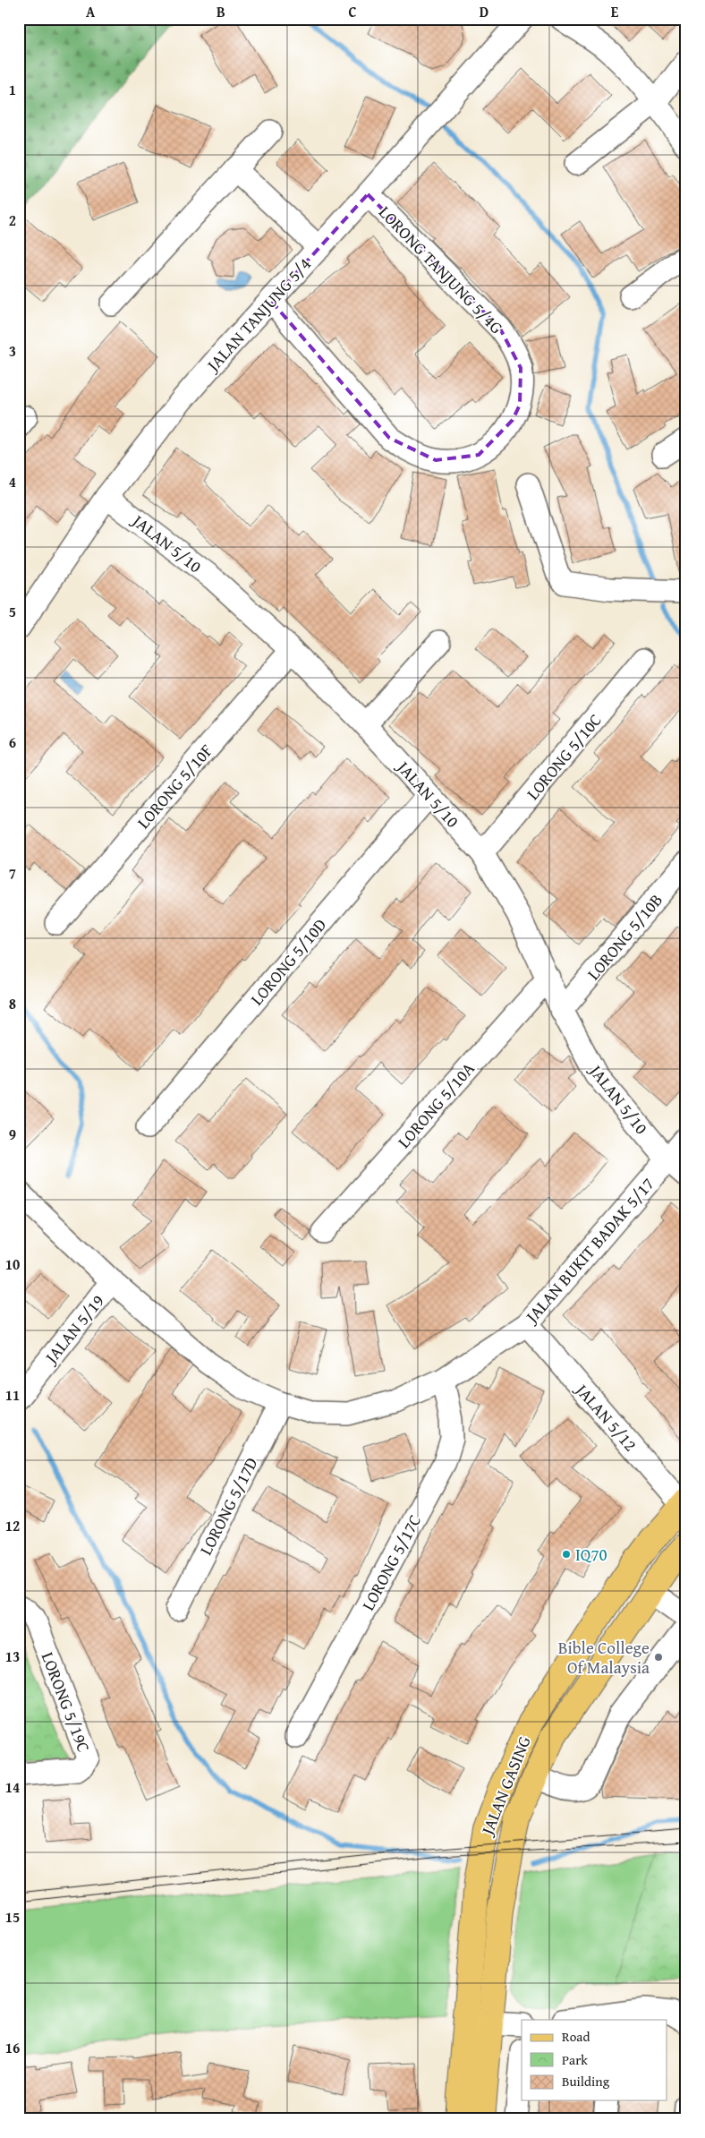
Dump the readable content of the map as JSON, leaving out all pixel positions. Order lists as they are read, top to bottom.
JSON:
{
  "streets": {
    "main road": ["JALAN GASING"],
    "street": [
      "LORONG TANJUNG 5/4G",
      "JALAN TANJUNG 5/4",
      "JALAN 5/10",
      "LORONG 5/10C",
      "LORONG 5/10F",
      "LORONG 5/10B",
      "LORONG 5/10D",
      "LORONG 5/10A",
      "JALAN BUKIT BADAK 5/17",
      "JALAN 5/19",
      "JALAN 5/12",
      "LORONG 5/17D",
      "LORONG 5/17C",
      "LORONG 5/19C"
    ]
  },
  "crossings": [
    ["LORONG TANJUNG 5/4G", "JALAN TANJUNG 5/4"],
    ["JALAN TANJUNG 5/4", "JALAN 5/10"],
    ["JALAN 5/10", "LORONG 5/10C"],
    ["JALAN 5/10", "LORONG 5/10F"],
    ["JALAN 5/10", "LORONG 5/10B"],
    ["JALAN 5/10", "LORONG 5/10D"],
    ["JALAN 5/10", "LORONG 5/10A"],
    ["JALAN 5/10", "JALAN BUKIT BADAK 5/17"],
    ["JALAN BUKIT BADAK 5/17", "JALAN 5/19"],
    ["JALAN BUKIT BADAK 5/17", "JALAN 5/12"],
    ["JALAN BUKIT BADAK 5/17", "LORONG 5/17D"],
    ["JALAN BUKIT BADAK 5/17", "LORONG 5/17C"],
    ["JALAN 5/12", "JALAN GASING"]
  ],
  "places": ["IQ70", "Bible College Of Malaysia"],
  "legend": ["Road", "Park", "Building"],
  "grid": {
    "columns": [
      "A",
      "B",
      "C",
      "D",
      "E"
    ],
    "rows": [
      "1",
      "2",
      "3",
      "4",
      "5",
      "6",
      "7",
      "8",
      "9",
      "10",
      "11",
      "12",
      "13",
      "14",
      "15",
      "16"
    ]
  }
}
